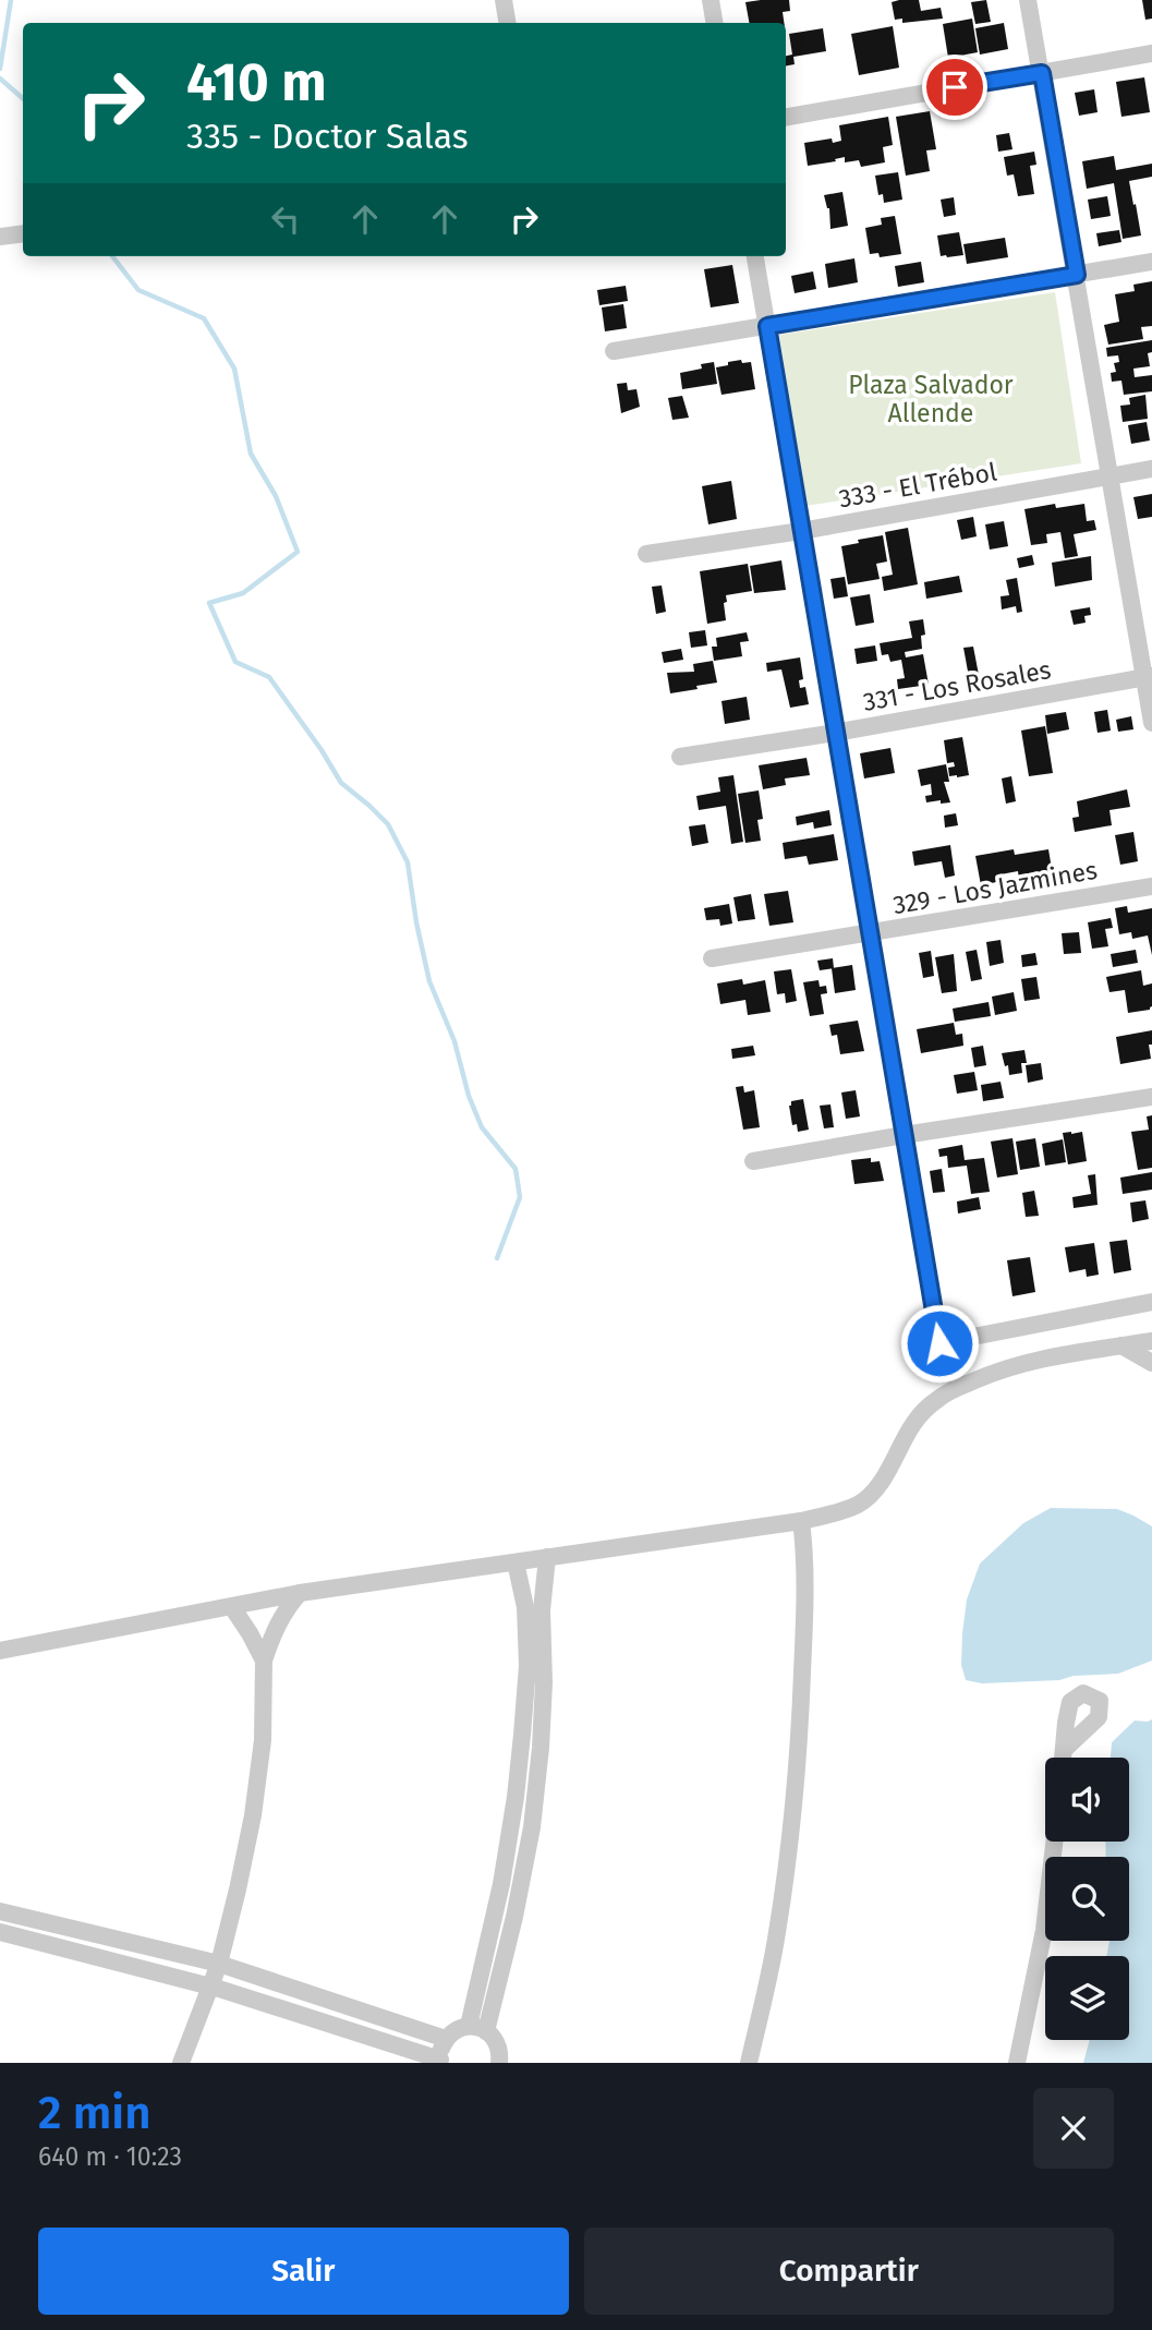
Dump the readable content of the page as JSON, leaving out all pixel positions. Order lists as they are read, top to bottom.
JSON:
{
  "streets": {
    "street": ["333 - El Trébol", "331 - Los Rosales", "329 - Los Jazmines"]
  },
  "parks": ["Plaza Salvador Allende"],
  "page": {
    "turn": ["410 m", "335 - Doctor Salas"],
    "heading": ["2 min", "640 m · 10:23"],
    "buttons": ["Salir", "Compartir"]
  }
}
